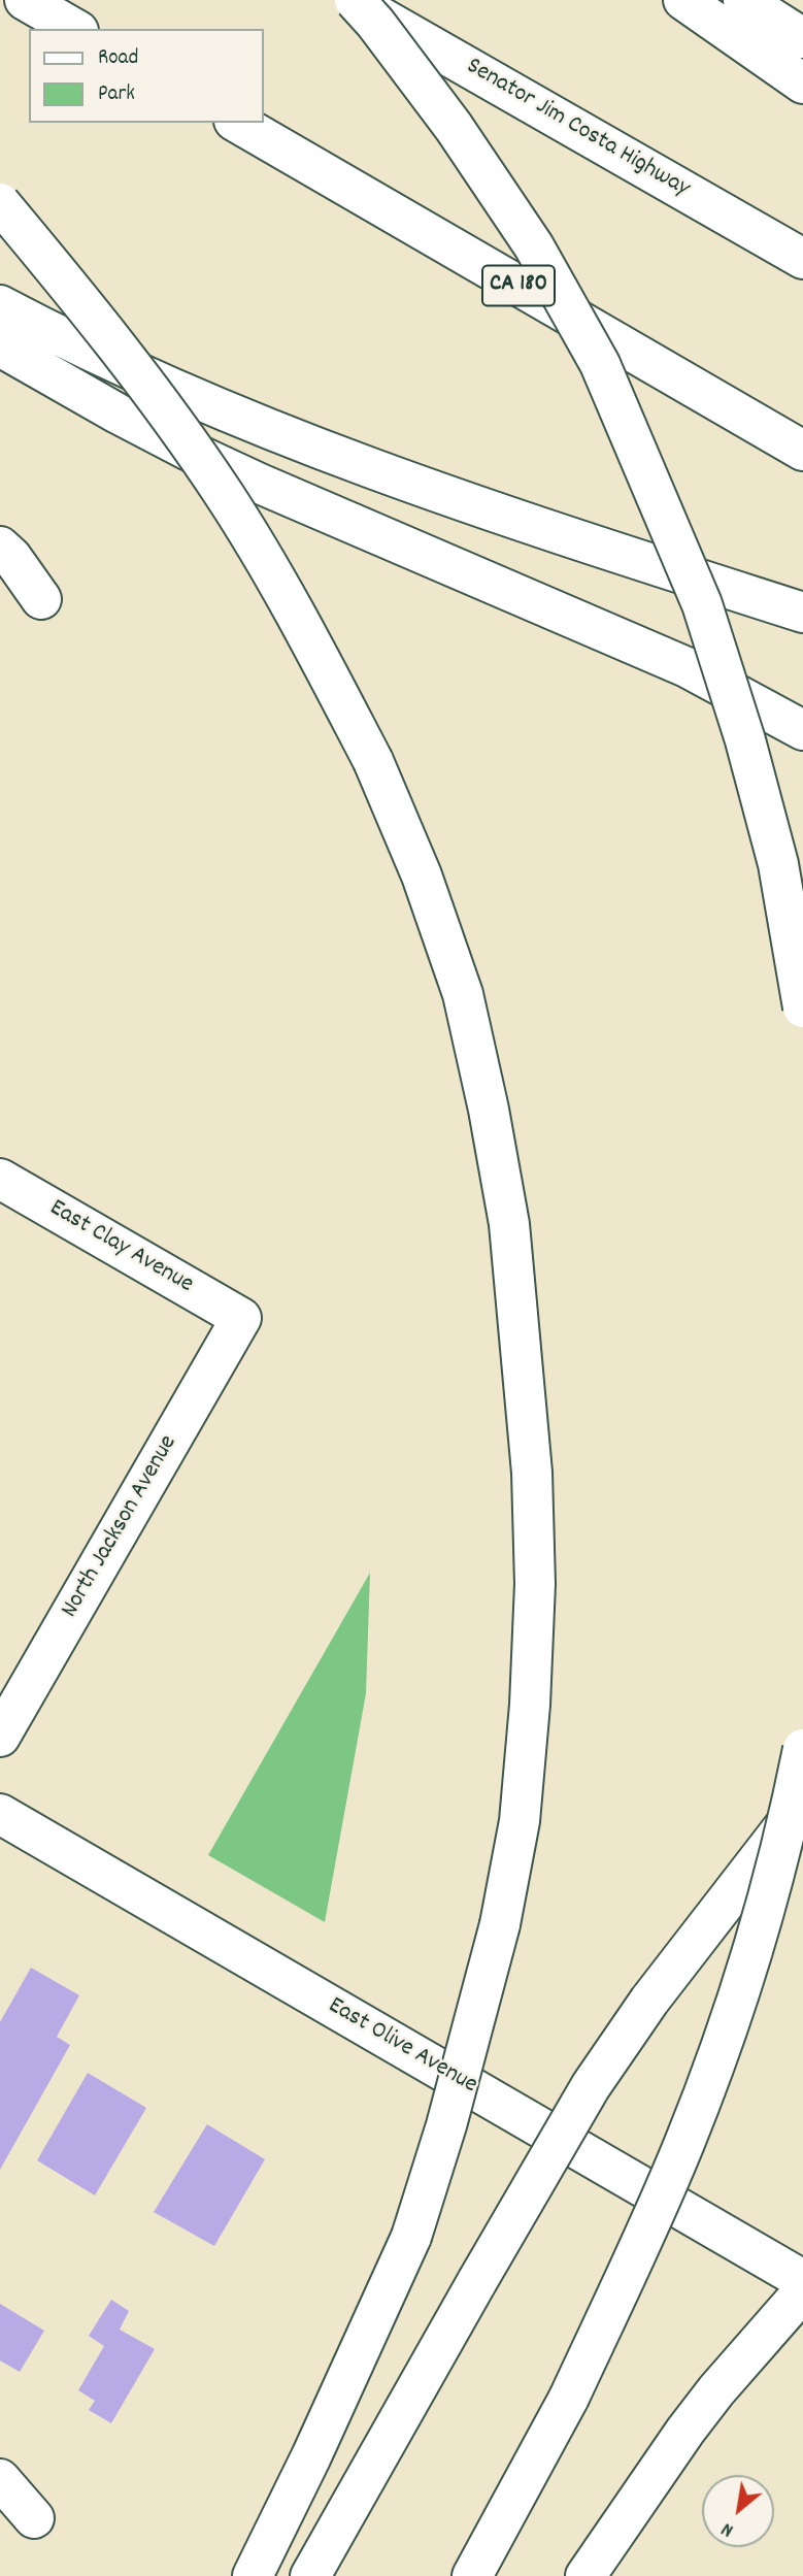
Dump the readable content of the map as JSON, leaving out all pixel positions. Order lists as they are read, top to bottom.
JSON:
{
  "streets": {
    "main road": [
      "Senator Jim Costa Highway",
      "CA 180",
      "East Clay Avenue",
      "North Jackson Avenue",
      "East Olive Avenue"
    ]
  },
  "crossings": [
    ["East Clay Avenue", "North Jackson Avenue"]
  ],
  "legend": ["Road", "Park"],
  "north": "bottom left"
}
